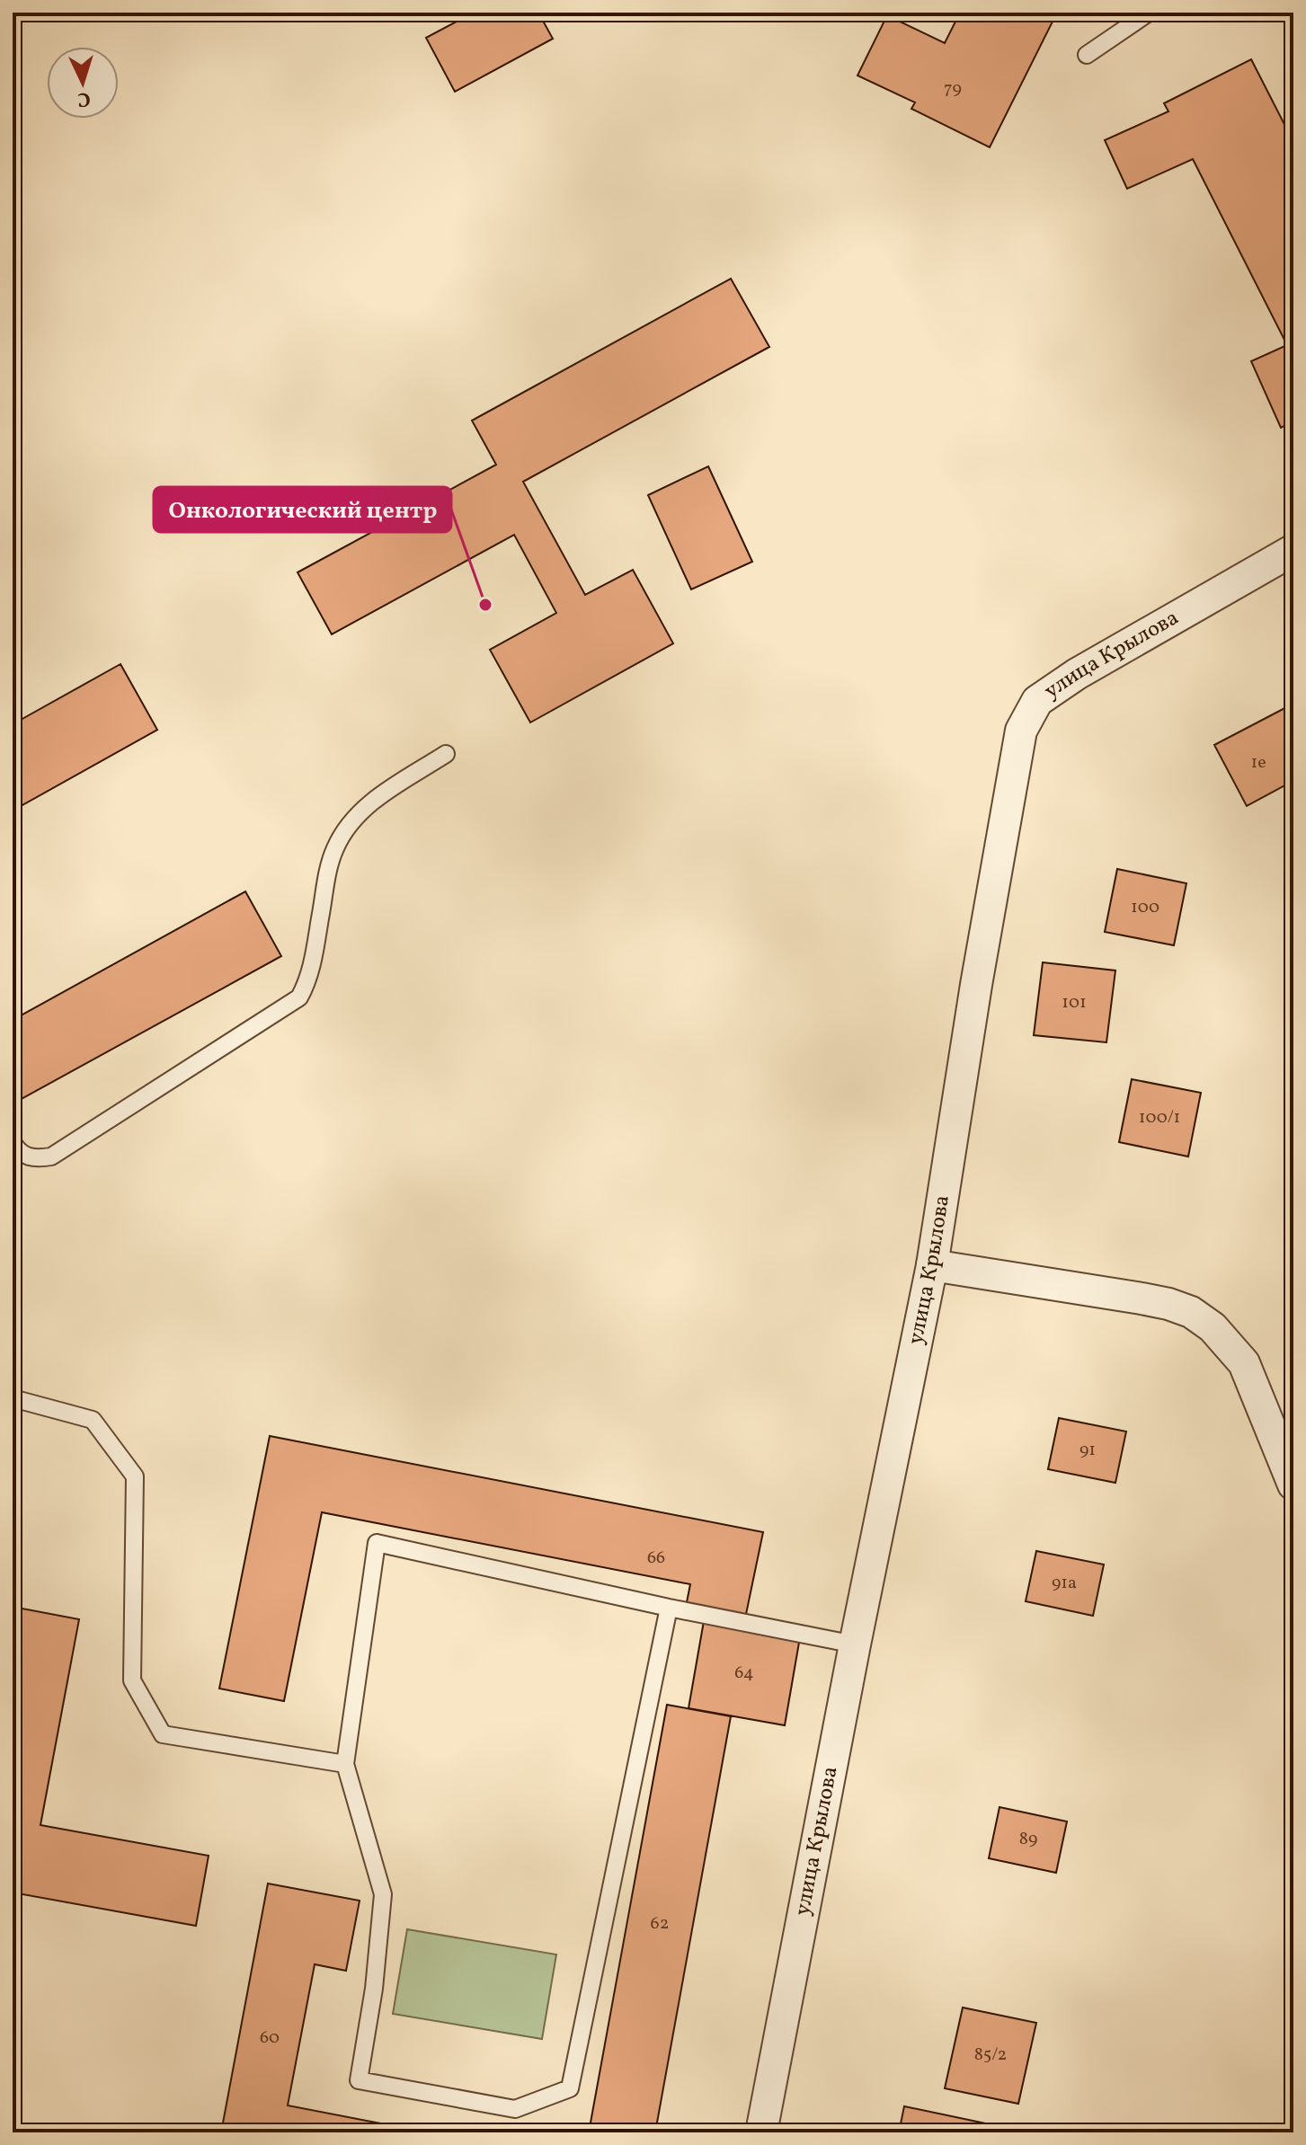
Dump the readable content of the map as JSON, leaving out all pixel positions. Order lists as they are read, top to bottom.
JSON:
{
  "streets": {
    "street": ["улица Крылова"]
  },
  "places": ["Онкологический центр"],
  "house_numbers": [
    "79",
    "1е",
    "100",
    "101",
    "100/1",
    "91",
    "66",
    "91а",
    "64",
    "89",
    "62",
    "60",
    "85/2"
  ],
  "north": "bottom"
}
